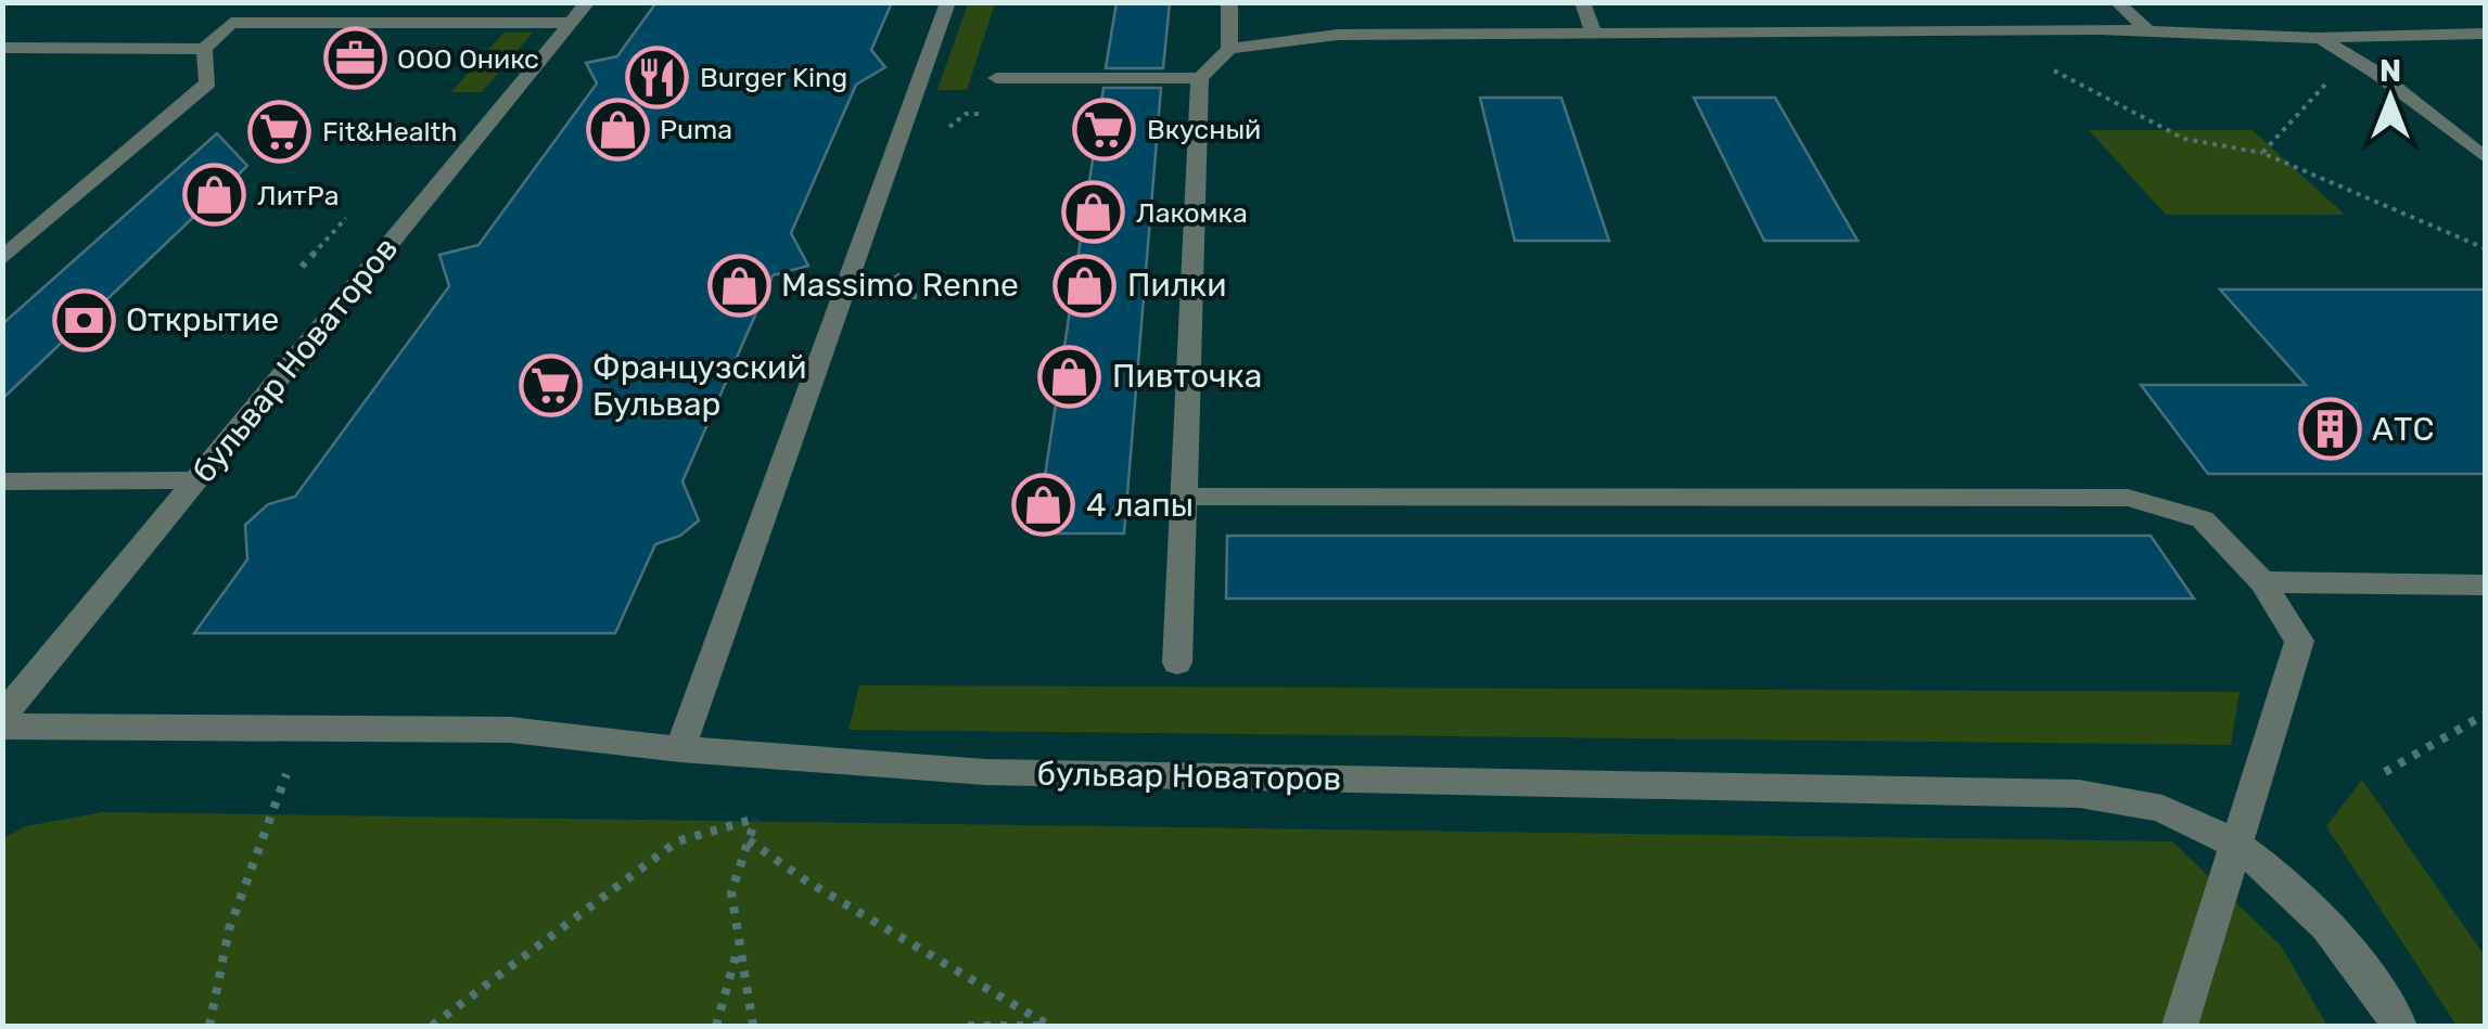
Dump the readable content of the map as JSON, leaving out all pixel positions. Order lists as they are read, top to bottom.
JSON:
{
  "streets": {
    "street": ["бульвар Новаторов"]
  },
  "places": {
    "office": ["ООО Оникс"],
    "restaurant": ["Burger King"],
    "shop": [
      "Puma",
      "ЛитРа",
      "Лакомка",
      "Massimo Renne",
      "Пилки",
      "Пивточка",
      "4 лапы"
    ],
    "supermarket": ["Вкусный", "Fit&Health", "Французский Бульвар"],
    "bank": ["Открытие"],
    "building": ["АТС"]
  },
  "north": "top"
}
